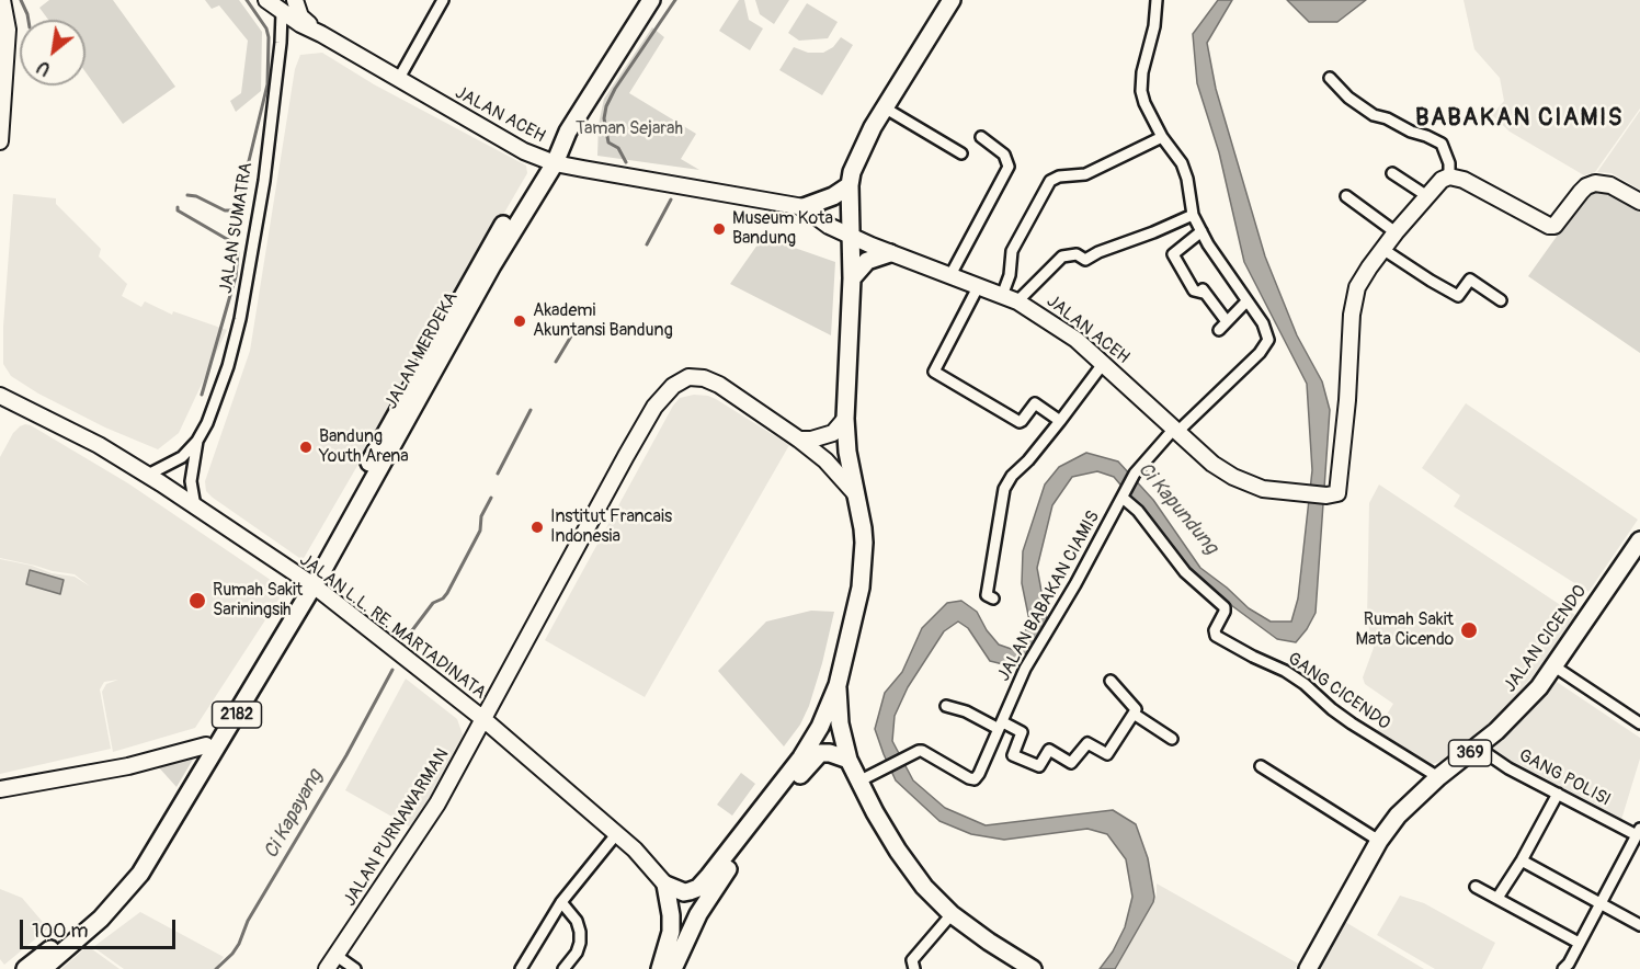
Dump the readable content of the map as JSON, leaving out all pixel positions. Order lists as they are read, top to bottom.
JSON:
{
  "streets": {
    "main road": [
      "JALAN MERDEKA",
      "JALAN CICENDO",
      "2182",
      "369"
    ],
    "street": [
      "JALAN ACEH",
      "JALAN SUMATRA",
      "JALAN BABAKAN CIAMIS",
      "JALAN L.L. RE. MARTADINATA",
      "GANG CICENDO",
      "GANG POLISI",
      "JALAN PURNAWARMAN"
    ]
  },
  "crossings": [
    ["JALAN ACEH", "JALAN SUMATRA"],
    ["JALAN ACEH", "JALAN MERDEKA"],
    ["JALAN ACEH", "JALAN BABAKAN CIAMIS"],
    ["JALAN SUMATRA", "JALAN L.L. RE. MARTADINATA"],
    ["JALAN MERDEKA", "JALAN L.L. RE. MARTADINATA"],
    ["JALAN MERDEKA", "2182"],
    ["JALAN BABAKAN CIAMIS", "GANG CICENDO"],
    ["JALAN L.L. RE. MARTADINATA", "2182"],
    ["JALAN L.L. RE. MARTADINATA", "JALAN PURNAWARMAN"],
    ["JALAN CICENDO", "GANG CICENDO"],
    ["JALAN CICENDO", "GANG POLISI"]
  ],
  "districts": ["BABAKAN CIAMIS"],
  "water": ["Ci Kapundung", "Ci Kapayang"],
  "parks": ["Taman Sejarah"],
  "places": [
    "Museum Kota Bandung",
    "Akademi Akuntansi Bandung",
    "Bandung Youth Arena",
    "Institut Francais Indonesia",
    "Rumah Sakit Sariningsih",
    "Rumah Sakit Mata Cicendo"
  ],
  "scale_bar": "100 m",
  "north": "bottom left"
}
